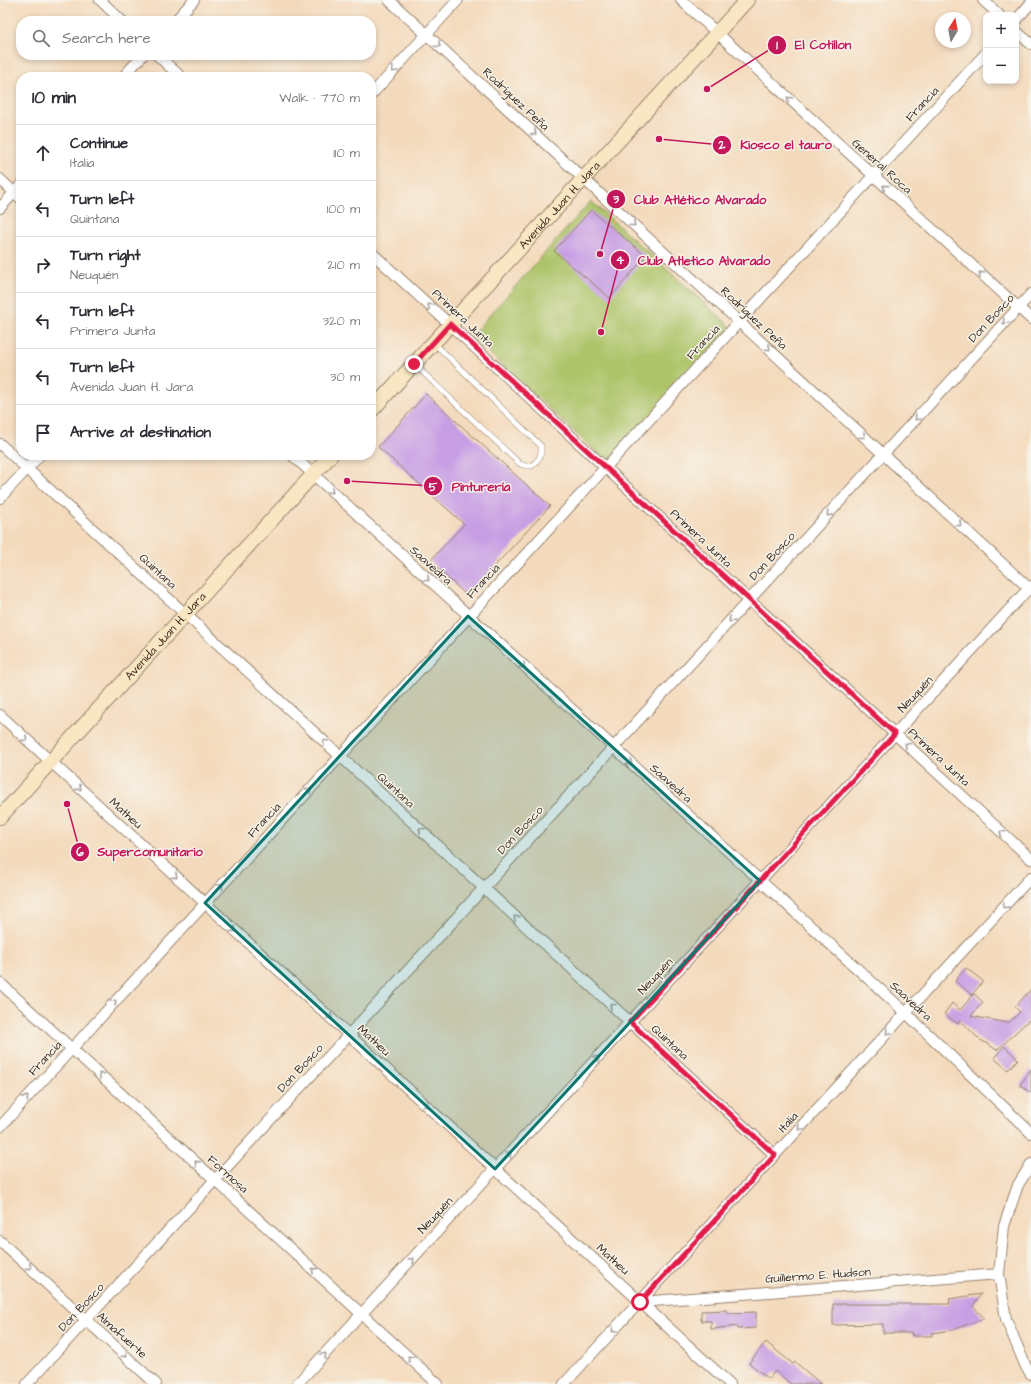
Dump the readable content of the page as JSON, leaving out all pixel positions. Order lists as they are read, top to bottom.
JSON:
{
  "streets": {
    "main road": ["Avenida Juan H. Jara"],
    "street": [
      "Rodríguez Peña",
      "Francia",
      "General Roca",
      "Primera Junta",
      "Don Bosco",
      "Saavedra",
      "Quintana",
      "Neuquén",
      "Matheu",
      "Italia",
      "Formosa",
      "Guillermo E. Hudson",
      "Almafuerte"
    ]
  },
  "crossings": [
    ["Rodríguez Peña", "Francia"],
    ["Rodríguez Peña", "Avenida Juan H. Jara"],
    ["Rodríguez Peña", "Don Bosco"],
    ["Rodríguez Peña", "Neuquén"],
    ["Francia", "General Roca"],
    ["Francia", "Primera Junta"],
    ["Francia", "Saavedra"],
    ["Francia", "Quintana"],
    ["Francia", "Matheu"],
    ["Francia", "Formosa"],
    ["General Roca", "Avenida Juan H. Jara"],
    ["General Roca", "Don Bosco"],
    ["Avenida Juan H. Jara", "Primera Junta"],
    ["Avenida Juan H. Jara", "Saavedra"],
    ["Avenida Juan H. Jara", "Quintana"],
    ["Avenida Juan H. Jara", "Matheu"],
    ["Primera Junta", "Don Bosco"],
    ["Primera Junta", "Neuquén"],
    ["Don Bosco", "Saavedra"],
    ["Don Bosco", "Quintana"],
    ["Don Bosco", "Matheu"],
    ["Don Bosco", "Formosa"],
    ["Don Bosco", "Almafuerte"],
    ["Saavedra", "Neuquén"],
    ["Saavedra", "Italia"],
    ["Quintana", "Neuquén"],
    ["Quintana", "Italia"],
    ["Neuquén", "Matheu"],
    ["Neuquén", "Formosa"],
    ["Matheu", "Italia"],
    ["Matheu", "Guillermo E. Hudson"],
    ["Italia", "Guillermo E. Hudson"]
  ],
  "one_way": [
    "Rodríguez Peña",
    "General Roca",
    "Don Bosco",
    "Saavedra",
    "Quintana",
    "Neuquén",
    "Matheu",
    "Italia",
    "Formosa",
    "Almafuerte"
  ],
  "places": [
    "El Cotillon",
    "Kiosco el tauro",
    "Club Atlético Alvarado",
    "Club Atletico Alvarado",
    "Pinturería",
    "Supercomunitario"
  ],
  "north": "top",
  "page": {
    "map_buttons": ["+", "−"],
    "search": "Search here",
    "heading": ["10 min", "Walk · 770 m"],
    "list": [
      ["Continue", "Italia", "110 m"],
      ["Turn left", "Quintana", "100 m"],
      ["Turn right", "Neuquén", "210 m"],
      ["Turn left", "Primera Junta", "320 m"],
      ["Turn left", "Avenida Juan H. Jara", "30 m"],
      "Arrive at destination"
    ]
  }
}
